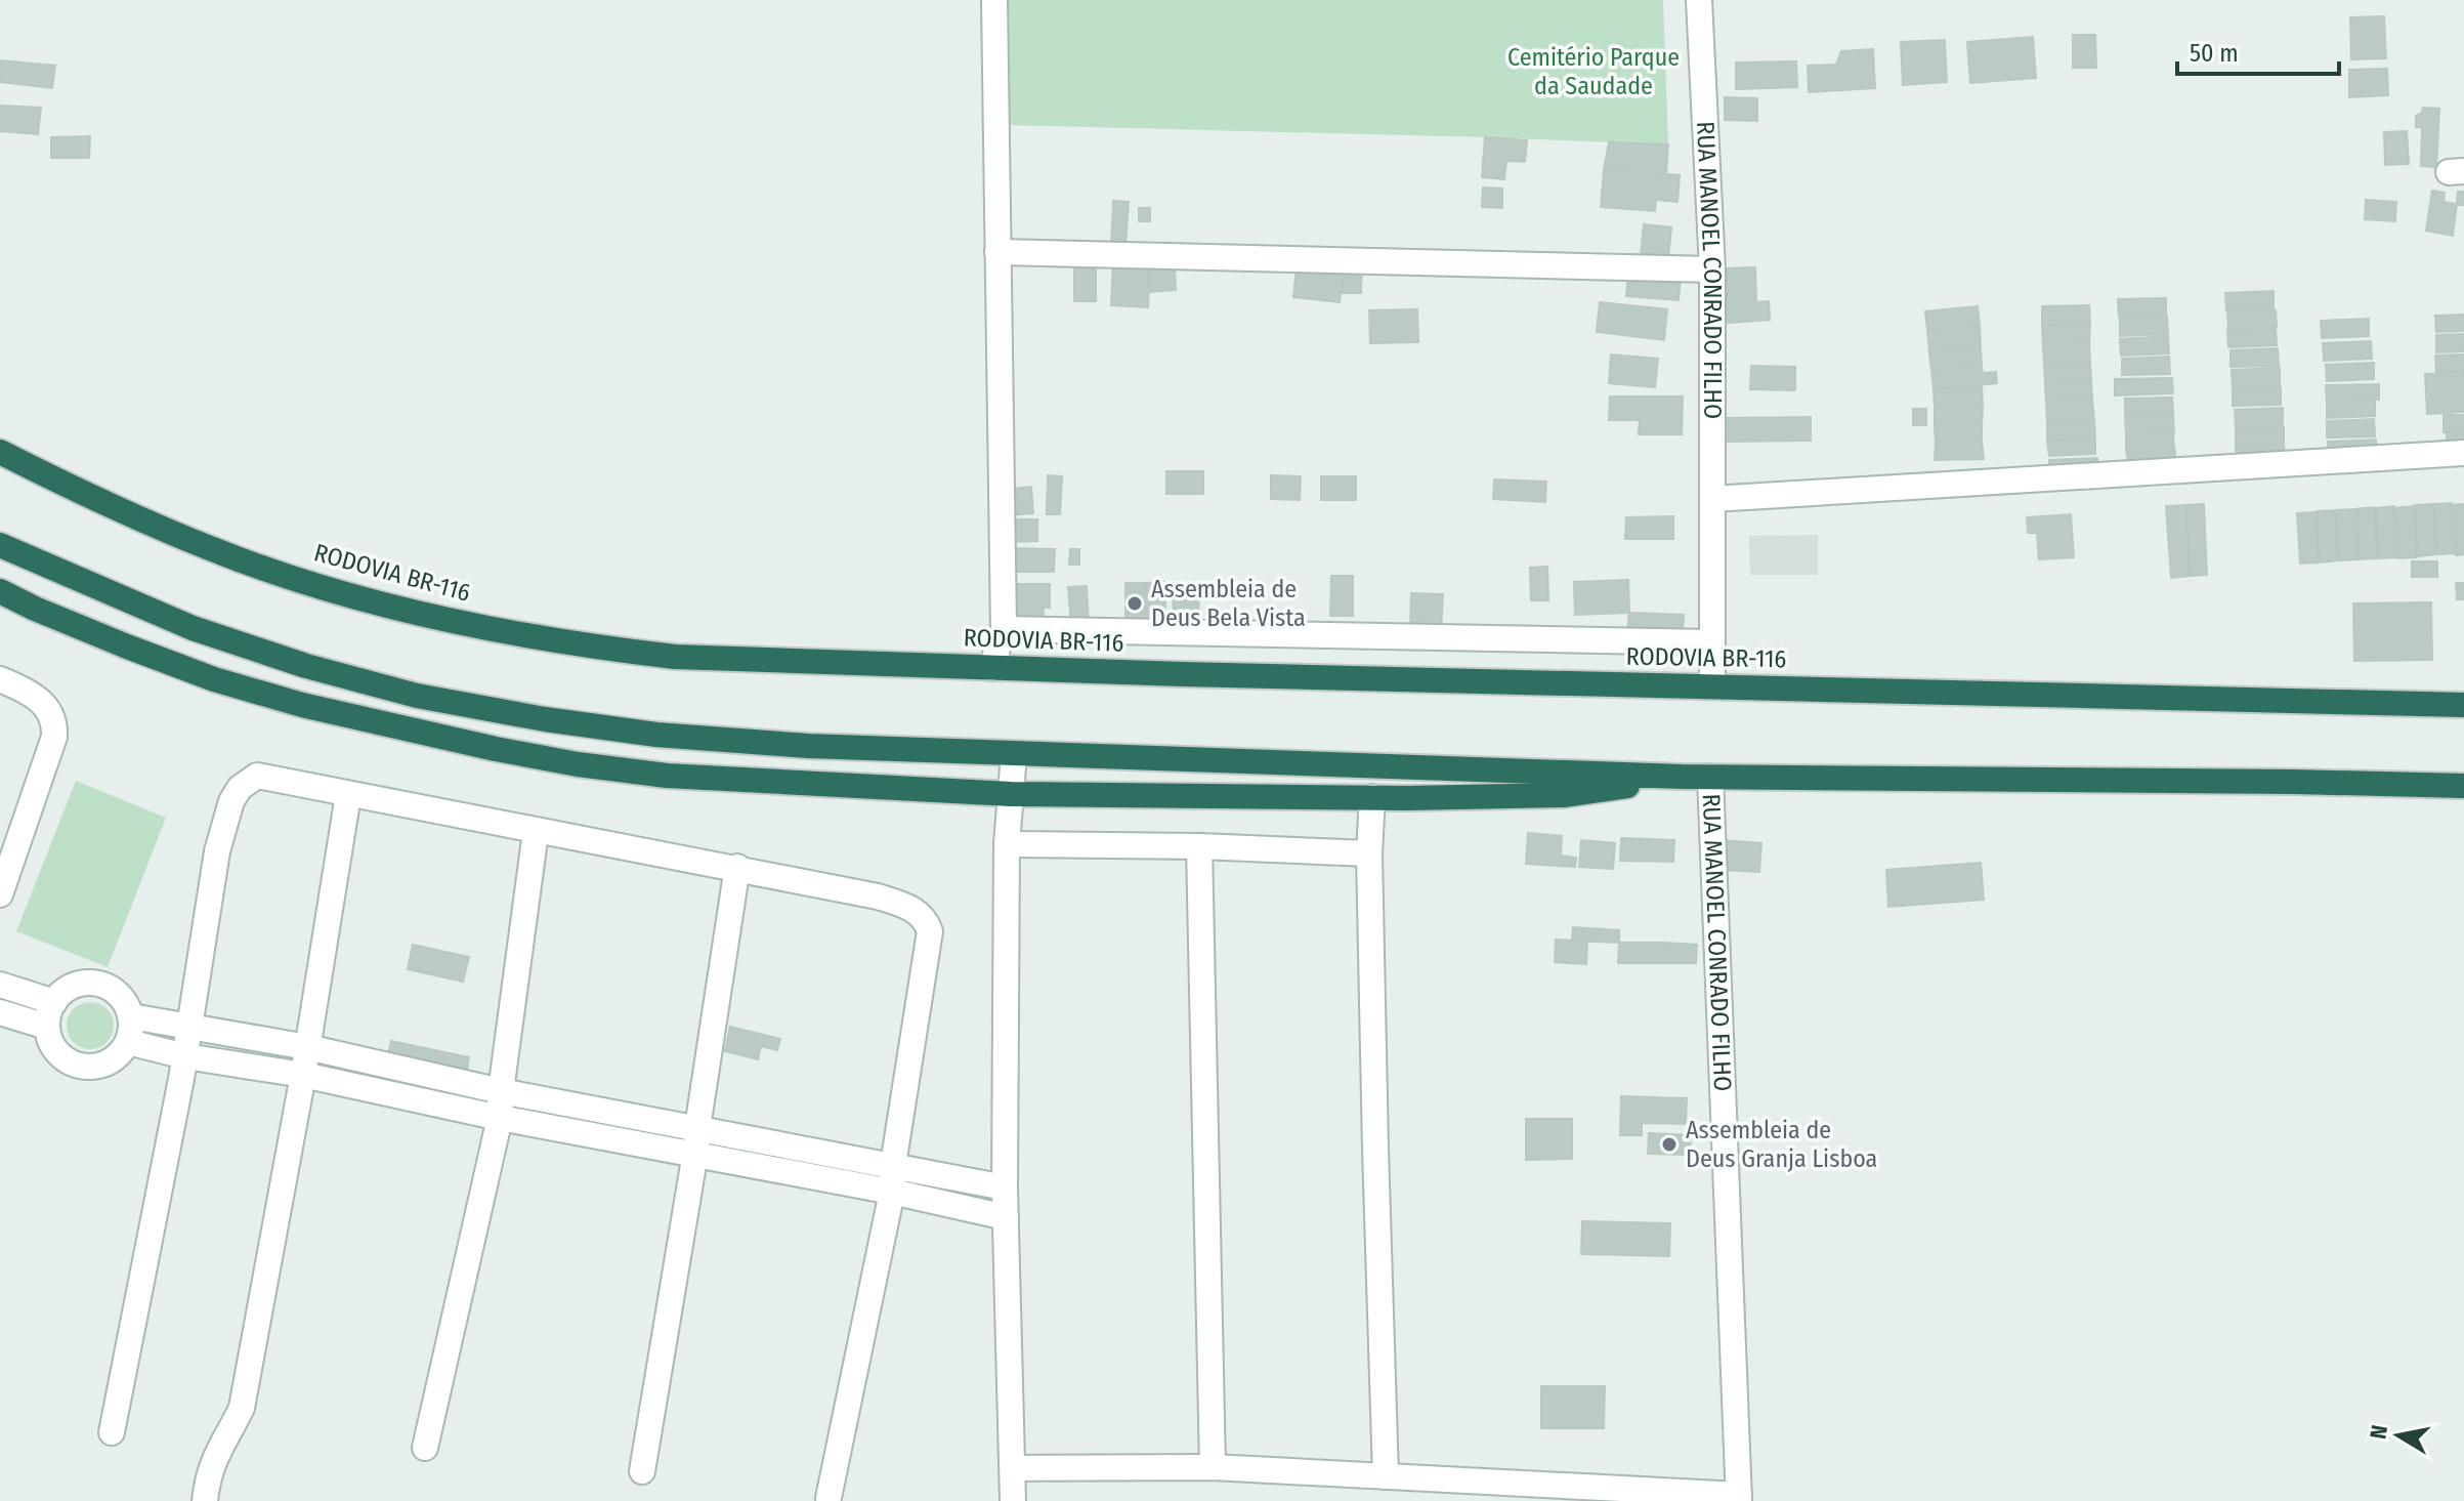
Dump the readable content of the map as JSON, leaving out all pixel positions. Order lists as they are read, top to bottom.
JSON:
{
  "streets": {
    "highway": ["RODOVIA BR-116"],
    "street": ["RUA MANOEL CONRADO FILHO"]
  },
  "crossings": [
    ["RUA MANOEL CONRADO FILHO", "RODOVIA BR-116"]
  ],
  "parks": ["Cemitério Parque da Saudade"],
  "places": ["Assembleia de Deus Bela Vista", "Assembleia de Deus Granja Lisboa"],
  "scale_bar": "50 m",
  "north": "left"
}
